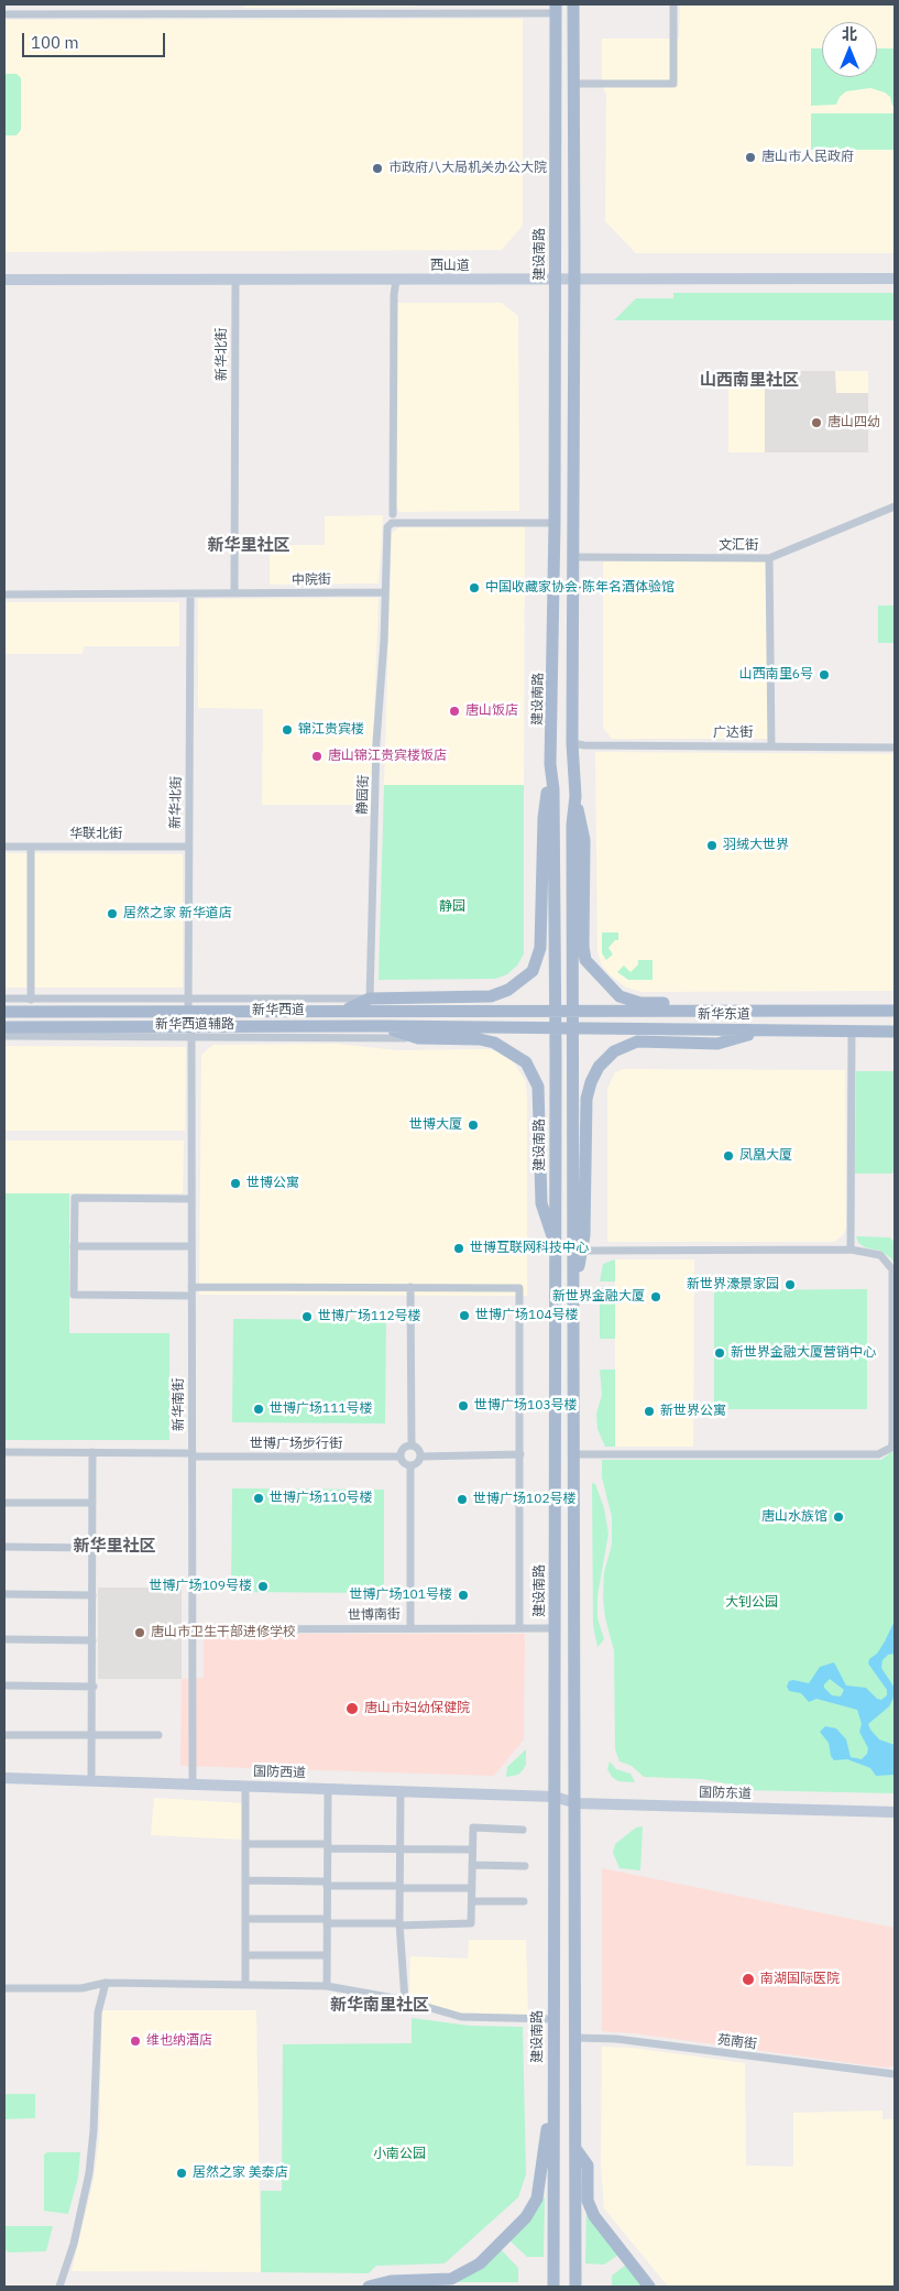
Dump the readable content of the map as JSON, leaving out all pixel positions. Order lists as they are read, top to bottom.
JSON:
{
  "streets": {
    "main road": ["建设南路", "新华西道", "新华东道"],
    "street": [
      "西山道",
      "新华北街",
      "文汇街",
      "中院街",
      "广达街",
      "静园街",
      "华联北街",
      "新华西道辅路",
      "新华南街",
      "世博广场步行街",
      "世博南街",
      "国防西道",
      "国防东道",
      "苑南街"
    ]
  },
  "crossings": [
    ["建设南路", "西山道"],
    ["建设南路", "新华西道"],
    ["建设南路", "新华东道"],
    ["建设南路", "世博南街"],
    ["建设南路", "国防西道"],
    ["建设南路", "国防东道"],
    ["西山道", "新华北街"],
    ["新华北街", "中院街"],
    ["新华北街", "华联北街"],
    ["新华北街", "新华西道"],
    ["新华北街", "新华西道辅路"],
    ["中院街", "静园街"],
    ["静园街", "新华西道辅路"],
    ["新华西道", "新华东道"],
    ["新华西道", "新华西道辅路"],
    ["新华西道", "新华南街"],
    ["新华西道辅路", "新华南街"],
    ["新华南街", "世博广场步行街"],
    ["新华南街", "世博南街"],
    ["新华南街", "国防西道"],
    ["国防西道", "国防东道"]
  ],
  "districts": [
    "山西南里社区",
    "新华里社区",
    "新华里社区",
    "新华南里社区"
  ],
  "parks": ["静园", "大钊公园", "小南公园"],
  "places": [
    "唐山市人民政府",
    "市政府八大局机关办公大院",
    "唐山四幼",
    "中国收藏家协会·陈年名酒体验馆",
    "山西南里6号",
    "唐山饭店",
    "锦江贵宾楼",
    "唐山锦江贵宾楼饭店",
    "羽绒大世界",
    "居然之家 新华道店",
    "世博大厦",
    "凤凰大厦",
    "世博公寓",
    "世博互联网科技中心",
    "新世界濠景家园",
    "新世界金融大厦",
    "世博广场104号楼",
    "世博广场112号楼",
    "新世界金融大厦营销中心",
    "世博广场103号楼",
    "世博广场111号楼",
    "新世界公寓",
    "世博广场110号楼",
    "世博广场102号楼",
    "唐山水族馆",
    "世博广场109号楼",
    "世博广场101号楼",
    "唐山市卫生干部进修学校",
    "唐山市妇幼保健院",
    "南湖国际医院",
    "维也纳酒店",
    "居然之家 美泰店"
  ],
  "scale_bar": "100 m",
  "north": "top"
}
